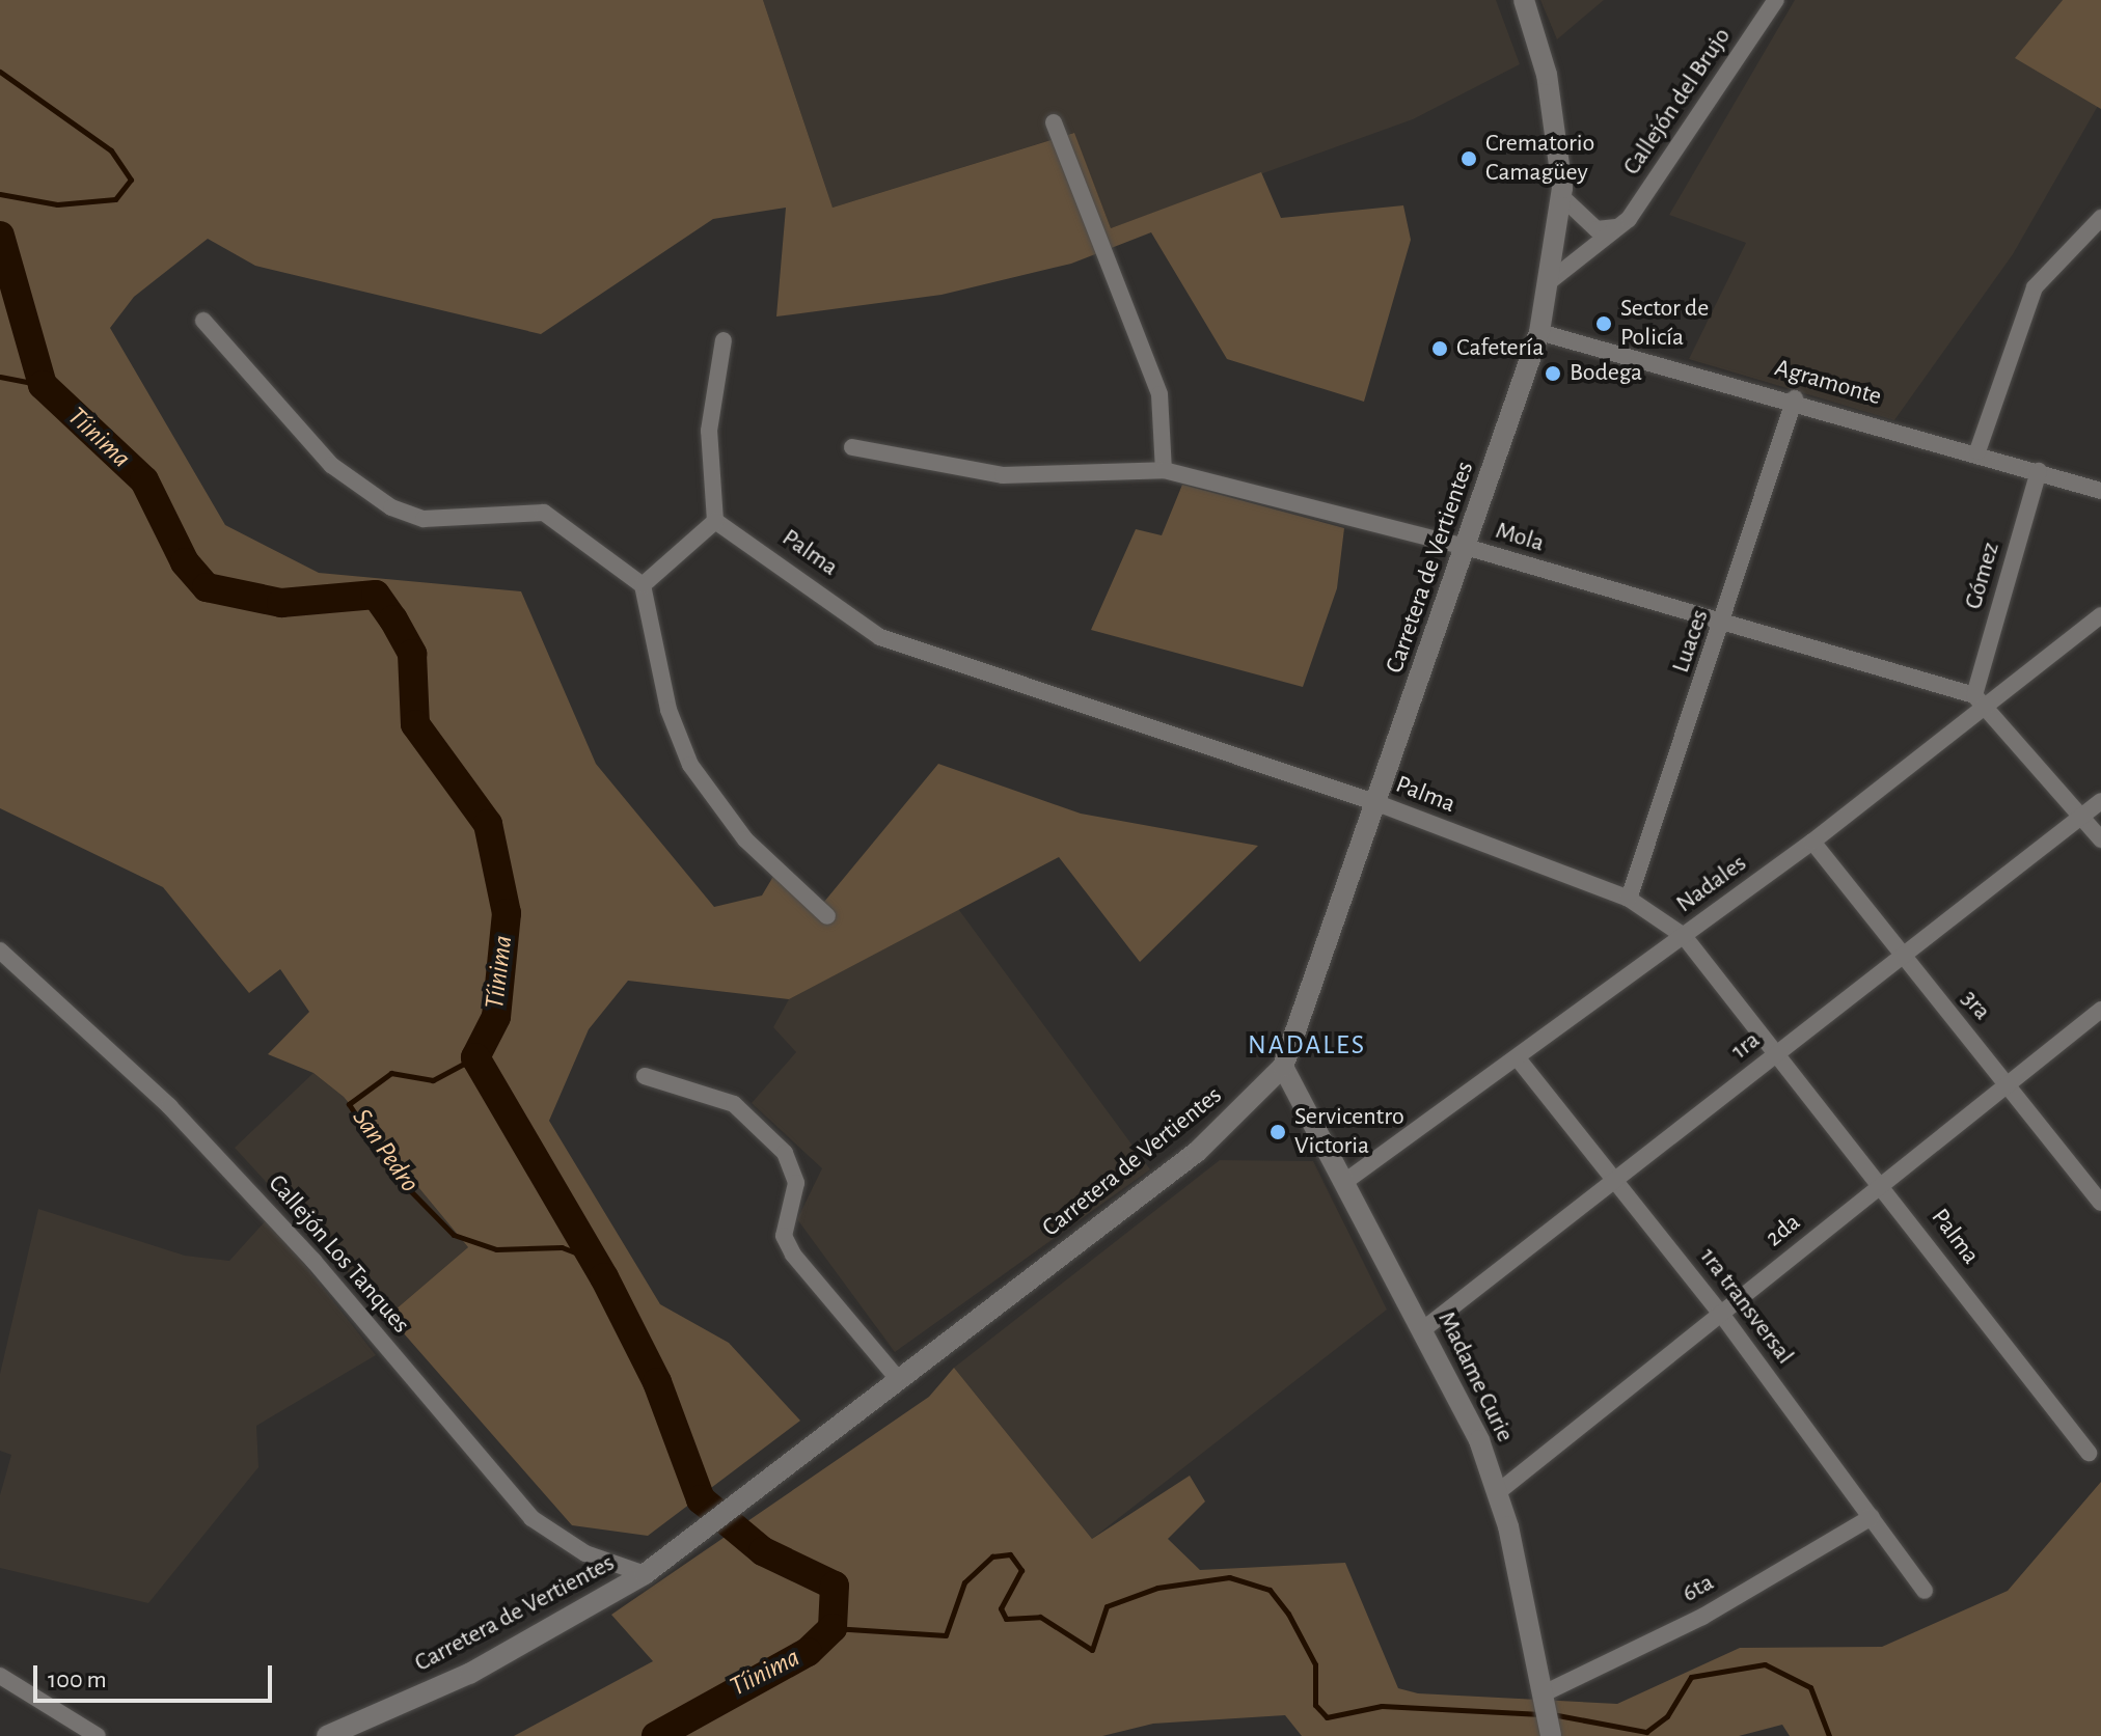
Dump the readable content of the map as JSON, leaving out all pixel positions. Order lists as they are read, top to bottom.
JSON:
{
  "streets": {
    "main road": ["Carretera de Vertientes", "Madame Curie"],
    "street": [
      "Callejón del Brujo",
      "Agramonte",
      "Mola",
      "Palma",
      "Gómez",
      "Luaces",
      "Nadales",
      "3ra",
      "1ra",
      "2da",
      "Callejón Los Tanques",
      "1ra transversal",
      "6ta"
    ]
  },
  "crossings": [
    ["Callejón del Brujo", "Carretera de Vertientes"],
    ["Agramonte", "Carretera de Vertientes"],
    ["Agramonte", "Gómez"],
    ["Agramonte", "Luaces"],
    ["Mola", "Carretera de Vertientes"],
    ["Mola", "Gómez"],
    ["Mola", "Luaces"],
    ["Mola", "Nadales"],
    ["Mola", "1ra"],
    ["Palma", "Carretera de Vertientes"],
    ["Palma", "Luaces"],
    ["Palma", "Nadales"],
    ["Palma", "1ra"],
    ["Palma", "2da"],
    ["Carretera de Vertientes", "Callejón Los Tanques"],
    ["Carretera de Vertientes", "Madame Curie"],
    ["Nadales", "3ra"],
    ["Nadales", "1ra transversal"],
    ["Nadales", "Madame Curie"],
    ["3ra", "1ra"],
    ["3ra", "2da"],
    ["1ra", "1ra transversal"],
    ["1ra", "Madame Curie"],
    ["2da", "1ra transversal"],
    ["2da", "Madame Curie"],
    ["1ra transversal", "6ta"],
    ["Madame Curie", "6ta"]
  ],
  "districts": ["NADALES"],
  "water": ["Tíinima", "San Pedro"],
  "places": [
    "Crematorio Camagüey",
    "Sector de Policía",
    "Cafetería",
    "Bodega",
    "Servicentro Victoria"
  ],
  "scale_bar": "100 m"
}
